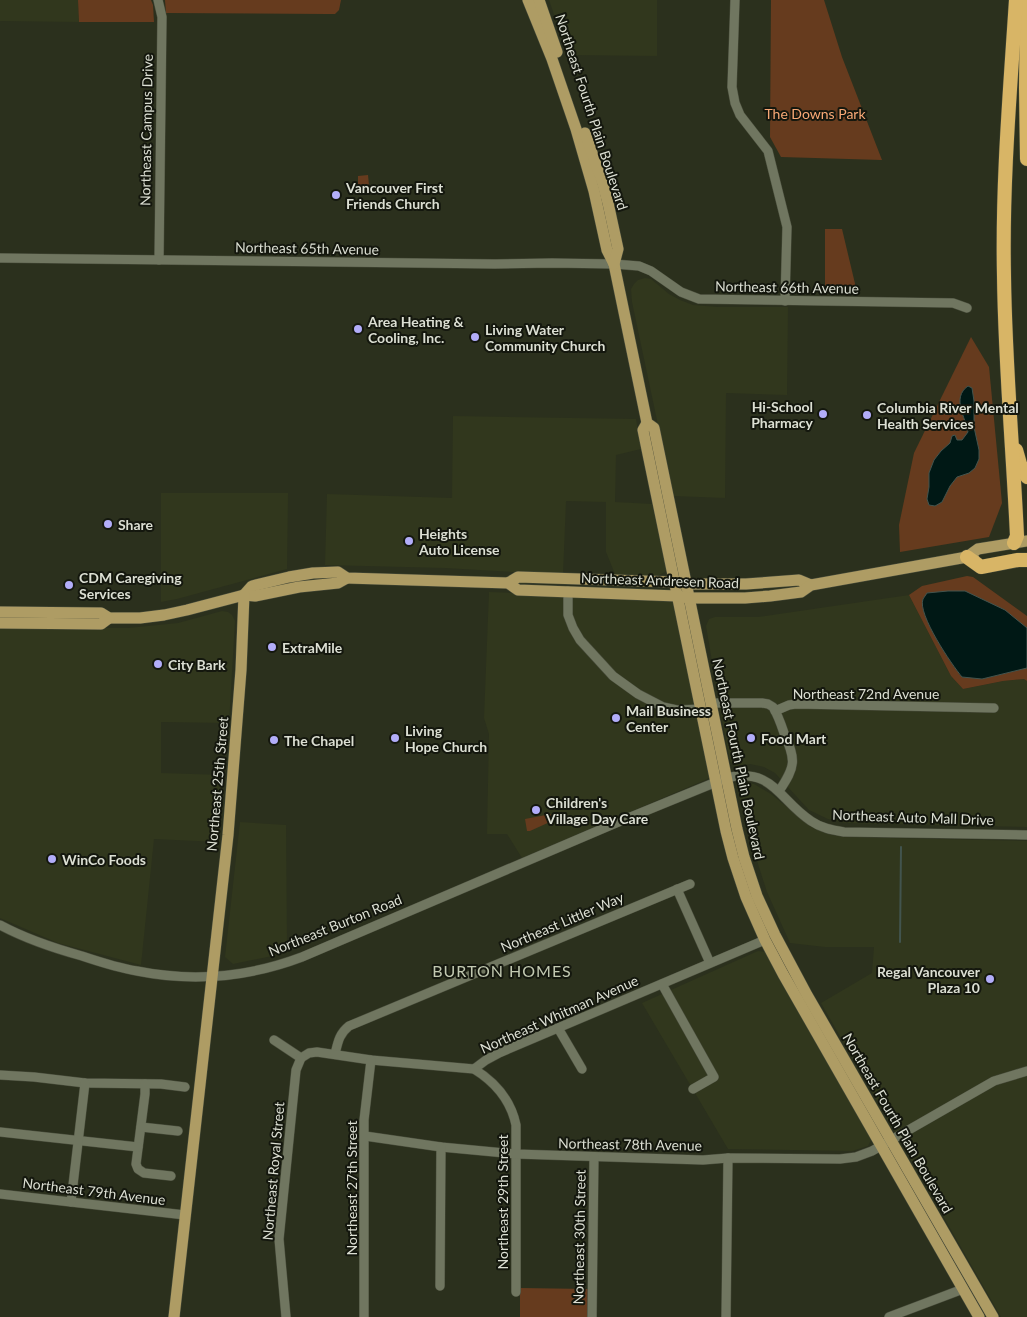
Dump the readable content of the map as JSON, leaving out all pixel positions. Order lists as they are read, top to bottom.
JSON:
{
  "streets": {
    "main road": ["Northeast Fourth Plain Boulevard", "Northeast Andresen Road", "Northeast 25th Street"],
    "street": [
      "Northeast Campus Drive",
      "Northeast 65th Avenue",
      "Northeast 66th Avenue",
      "Northeast 72nd Avenue",
      "Northeast Auto Mall Drive",
      "Northeast Littler Way",
      "Northeast Burton Road",
      "Northeast Whitman Avenue",
      "Northeast 78th Avenue",
      "Northeast Royal Street",
      "Northeast 27th Street",
      "Northeast 79th Avenue",
      "Northeast 29th Street",
      "Northeast 30th Street"
    ]
  },
  "crossings": [
    ["Northeast Fourth Plain Boulevard", "Northeast 65th Avenue"],
    ["Northeast Fourth Plain Boulevard", "Northeast 66th Avenue"],
    ["Northeast Fourth Plain Boulevard", "Northeast Andresen Road"],
    ["Northeast Fourth Plain Boulevard", "Northeast 72nd Avenue"],
    ["Northeast Fourth Plain Boulevard", "Northeast Auto Mall Drive"],
    ["Northeast Fourth Plain Boulevard", "Northeast Burton Road"],
    ["Northeast Fourth Plain Boulevard", "Northeast Whitman Avenue"],
    ["Northeast Fourth Plain Boulevard", "Northeast 78th Avenue"],
    ["Northeast Campus Drive", "Northeast 65th Avenue"],
    ["Northeast 65th Avenue", "Northeast 66th Avenue"],
    ["Northeast Andresen Road", "Northeast 72nd Avenue"],
    ["Northeast Andresen Road", "Northeast 25th Street"],
    ["Northeast 25th Street", "Northeast Burton Road"],
    ["Northeast Auto Mall Drive", "Northeast Burton Road"],
    ["Northeast Littler Way", "Northeast Whitman Avenue"],
    ["Northeast Whitman Avenue", "Northeast Royal Street"],
    ["Northeast Whitman Avenue", "Northeast 27th Street"],
    ["Northeast Whitman Avenue", "Northeast 29th Street"],
    ["Northeast 78th Avenue", "Northeast 27th Street"],
    ["Northeast 78th Avenue", "Northeast 29th Street"],
    ["Northeast 78th Avenue", "Northeast 30th Street"]
  ],
  "districts": ["BURTON HOMES"],
  "parks": ["The Downs Park"],
  "places": [
    "Vancouver First Friends Church",
    "Area Heating & Cooling, Inc.",
    "Living Water Community Church",
    "Hi-School Pharmacy",
    "Columbia River Mental Health Services",
    "Share",
    "Heights Auto License",
    "CDM Caregiving Services",
    "ExtraMile",
    "City Bark",
    "Mail Business Center",
    "Living Hope Church",
    "Food Mart",
    "The Chapel",
    "Children's Village Day Care",
    "WinCo Foods",
    "Regal Vancouver Plaza 10"
  ]
}
